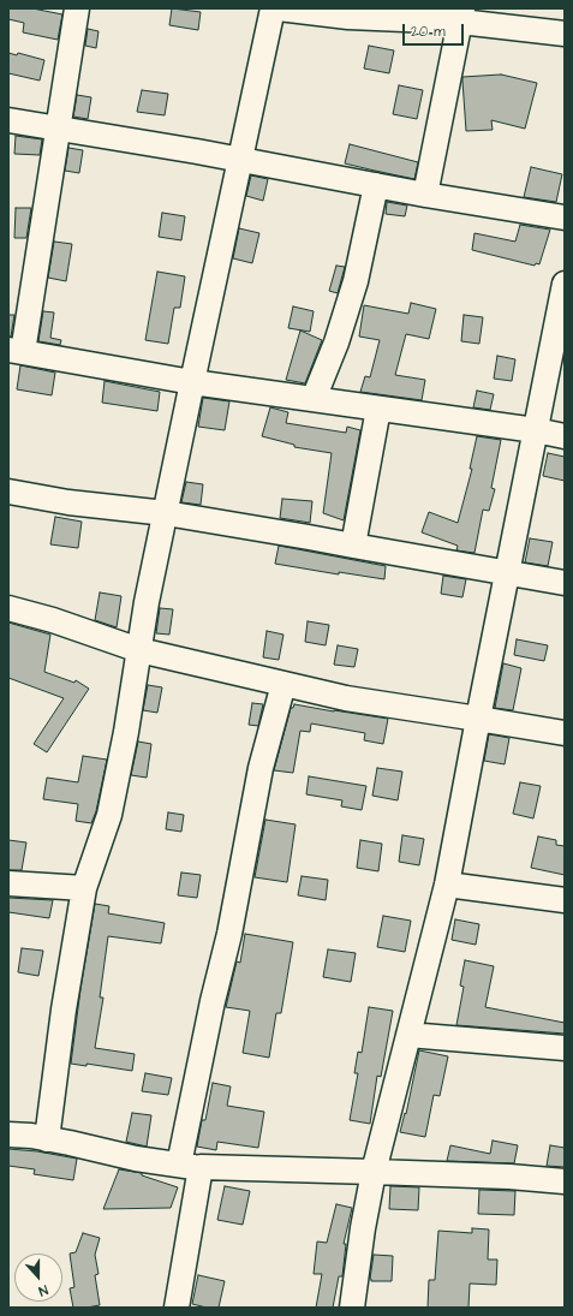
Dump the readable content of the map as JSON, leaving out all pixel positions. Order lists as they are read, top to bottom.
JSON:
{
  "scale_bar": "20 m",
  "north": "bottom"
}
